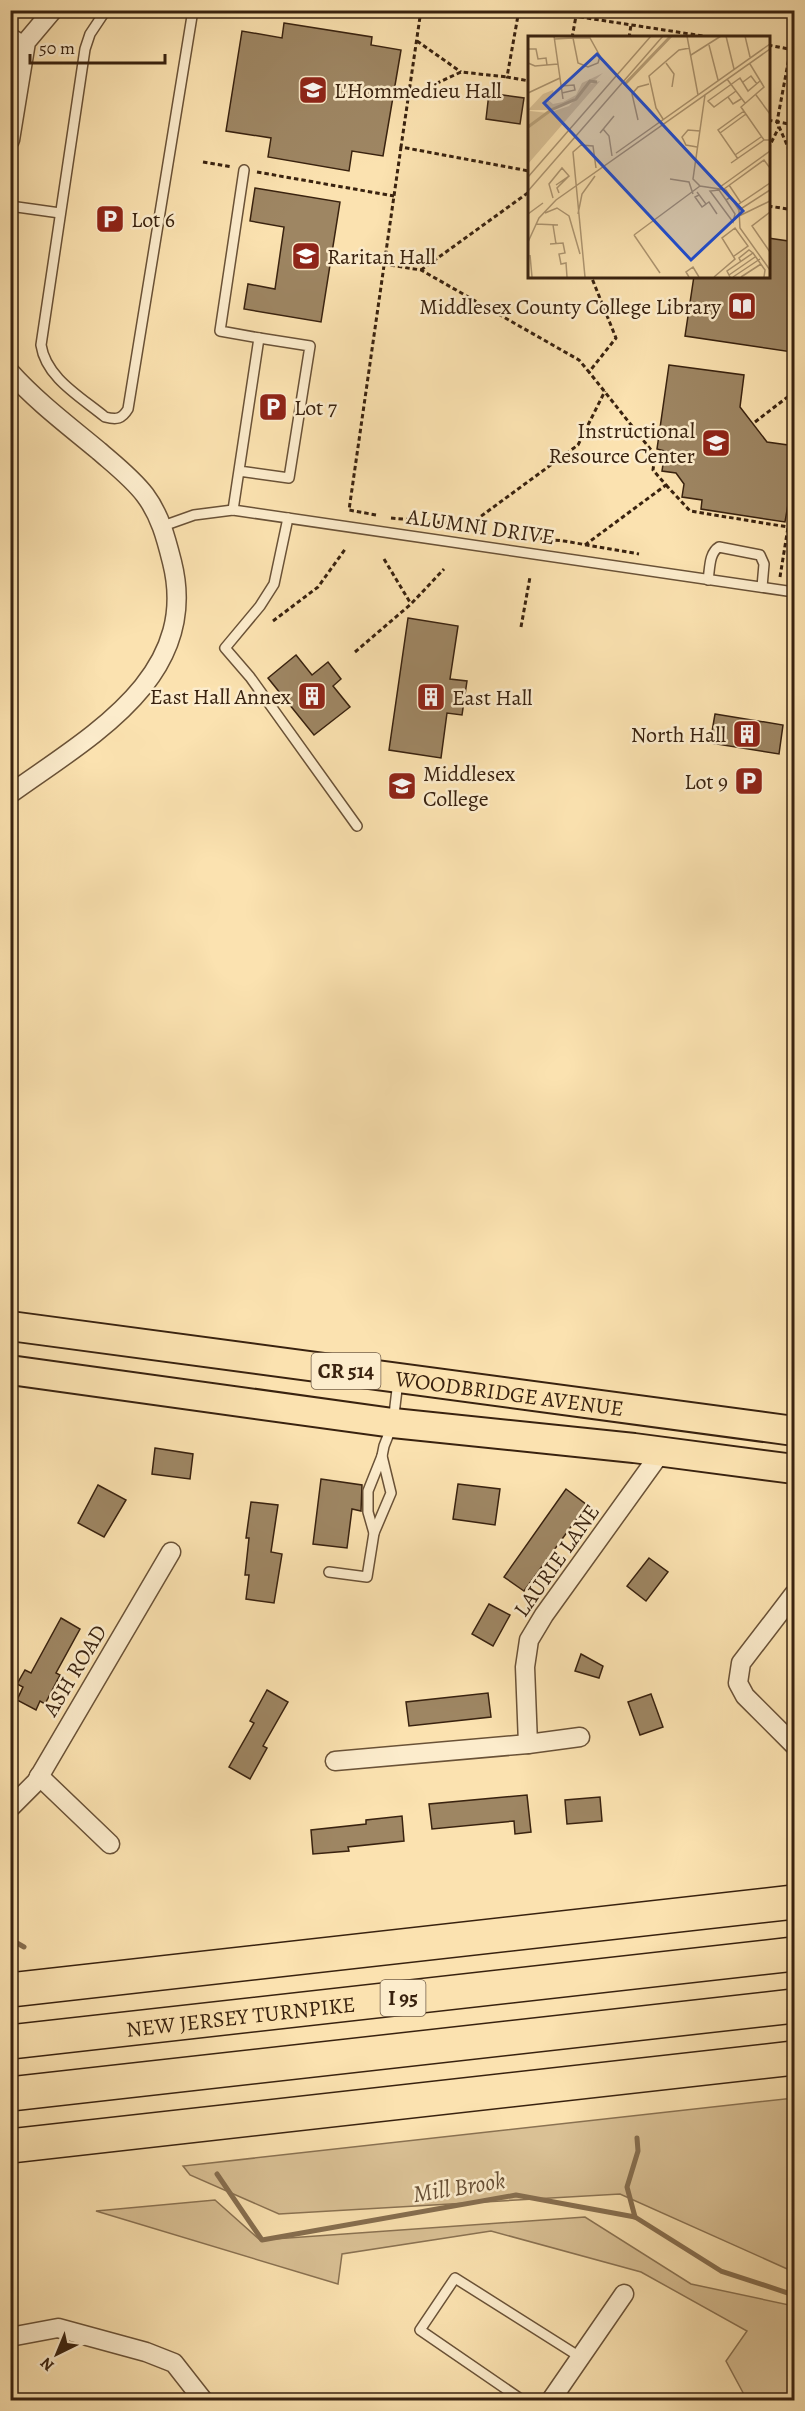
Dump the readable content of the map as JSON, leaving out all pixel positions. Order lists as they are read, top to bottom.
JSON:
{
  "streets": {
    "highway": ["I 95", "NEW JERSEY TURNPIKE"],
    "main road": ["CR 514", "WOODBRIDGE AVENUE"],
    "street": ["LAURIE LANE", "ASH ROAD"],
    "lane": ["ALUMNI DRIVE"]
  },
  "crossings": [
    ["WOODBRIDGE AVENUE", "LAURIE LANE"]
  ],
  "water": ["Mill Brook"],
  "places": {
    "school or university": [
      "L'Hommedieu Hall",
      "Raritan Hall",
      "Instructional Resource Center",
      "Middlesex College"
    ],
    "parking": ["Lot 6", "Lot 7", "Lot 9"],
    "library": ["Middlesex County College Library"],
    "building": ["East Hall Annex", "East Hall", "North Hall"]
  },
  "scale_bar": "50 m",
  "north": "bottom left"
}
